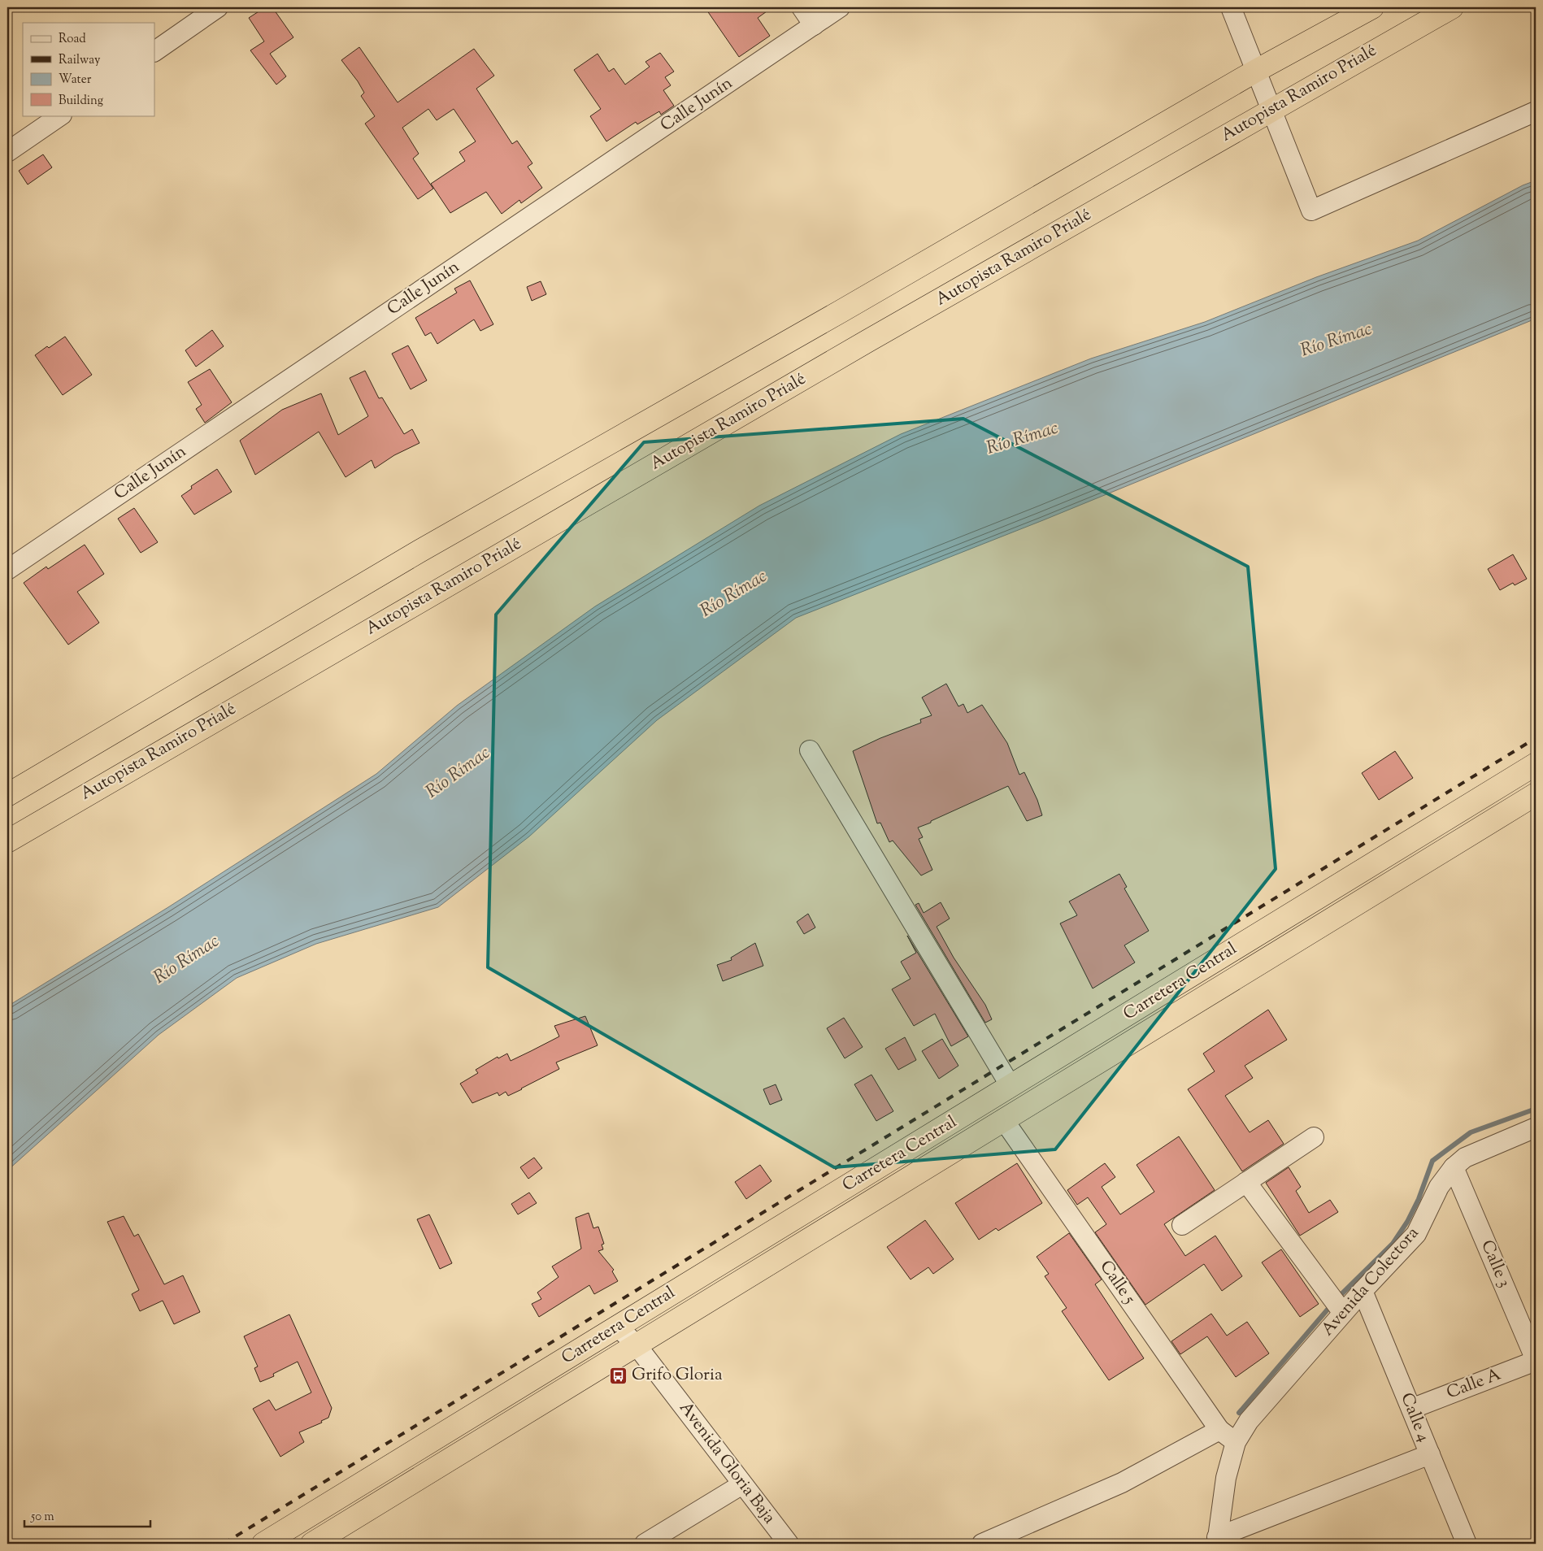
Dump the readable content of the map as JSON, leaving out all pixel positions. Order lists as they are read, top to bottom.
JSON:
{
  "streets": {
    "highway": ["Autopista Ramiro Prialé", "Carretera Central"],
    "street": [
      "Calle Junín",
      "Calle 3",
      "Avenida Colectora",
      "Calle 5",
      "Calle A",
      "Calle 4",
      "Avenida Gloria Baja"
    ]
  },
  "crossings": [
    ["Carretera Central", "Calle 5"],
    ["Carretera Central", "Avenida Gloria Baja"],
    ["Calle 3", "Avenida Colectora"],
    ["Calle 3", "Calle A"],
    ["Avenida Colectora", "Calle 5"],
    ["Avenida Colectora", "Calle 4"],
    ["Calle A", "Calle 4"]
  ],
  "water": ["Río Rímac"],
  "places": {
    "bus stop": ["Grifo Gloria"]
  },
  "legend": [
    "Road",
    "Railway",
    "Water",
    "Building"
  ],
  "scale_bar": "50 m"
}
